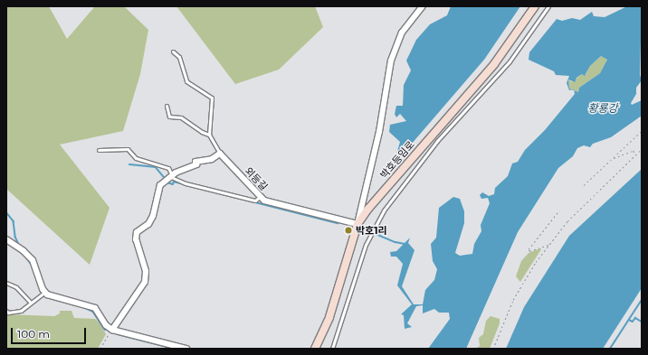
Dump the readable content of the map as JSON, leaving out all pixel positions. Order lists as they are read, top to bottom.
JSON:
{
  "streets": {
    "street": ["박호등임로", "외등길"]
  },
  "crossings": [
    ["박호등임로", "외등길"]
  ],
  "water": ["황룡강"],
  "places": ["박호1리"],
  "scale_bar": "100 m"
}
